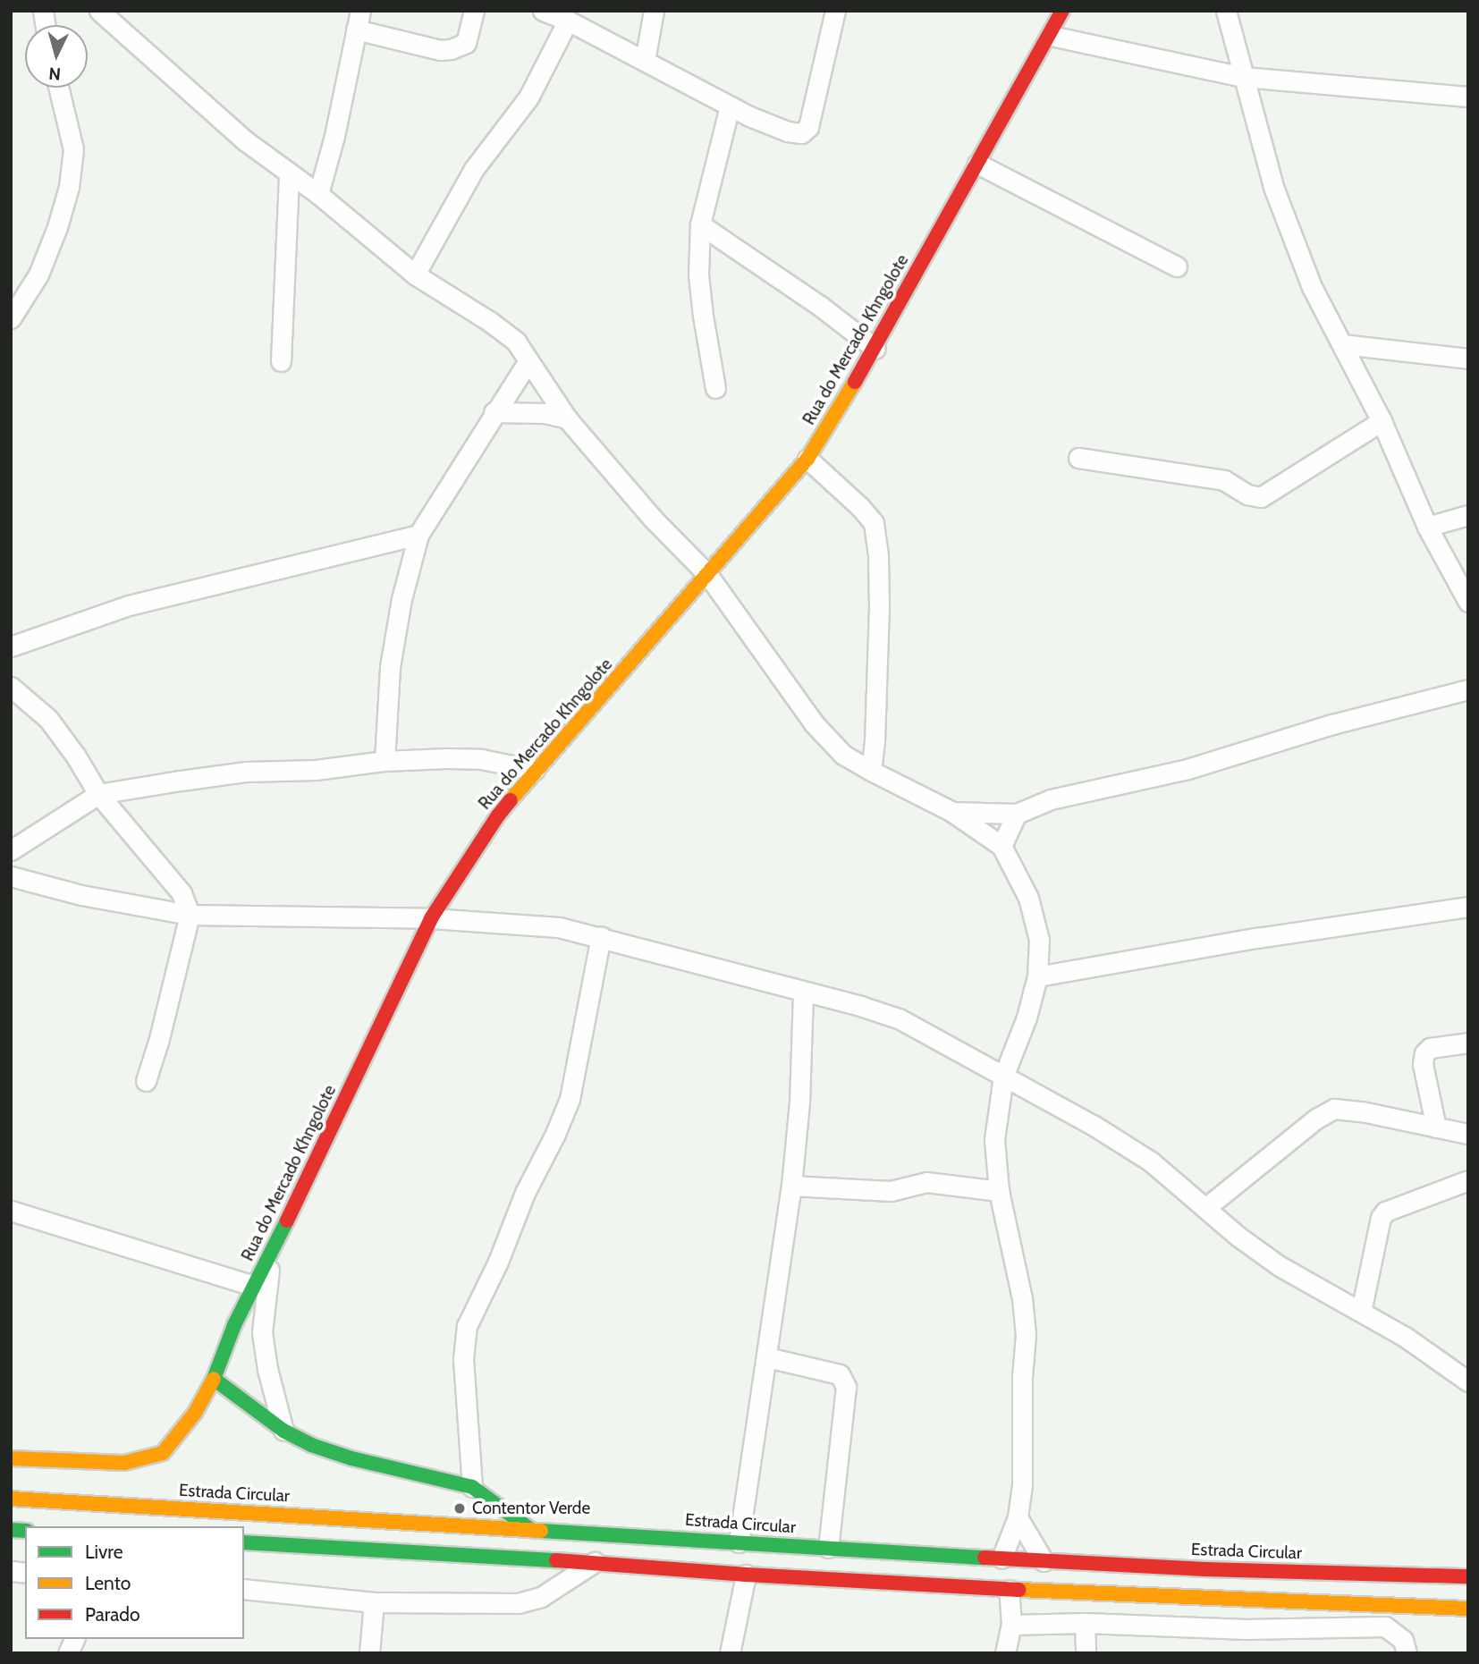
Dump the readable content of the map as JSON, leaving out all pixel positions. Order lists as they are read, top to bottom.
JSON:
{
  "streets": {
    "main road": ["Rua do Mercado Khngolote", "Estrada Circular"]
  },
  "places": ["Contentor Verde"],
  "legend": ["Livre", "Lento", "Parado"],
  "north": "bottom"
}
